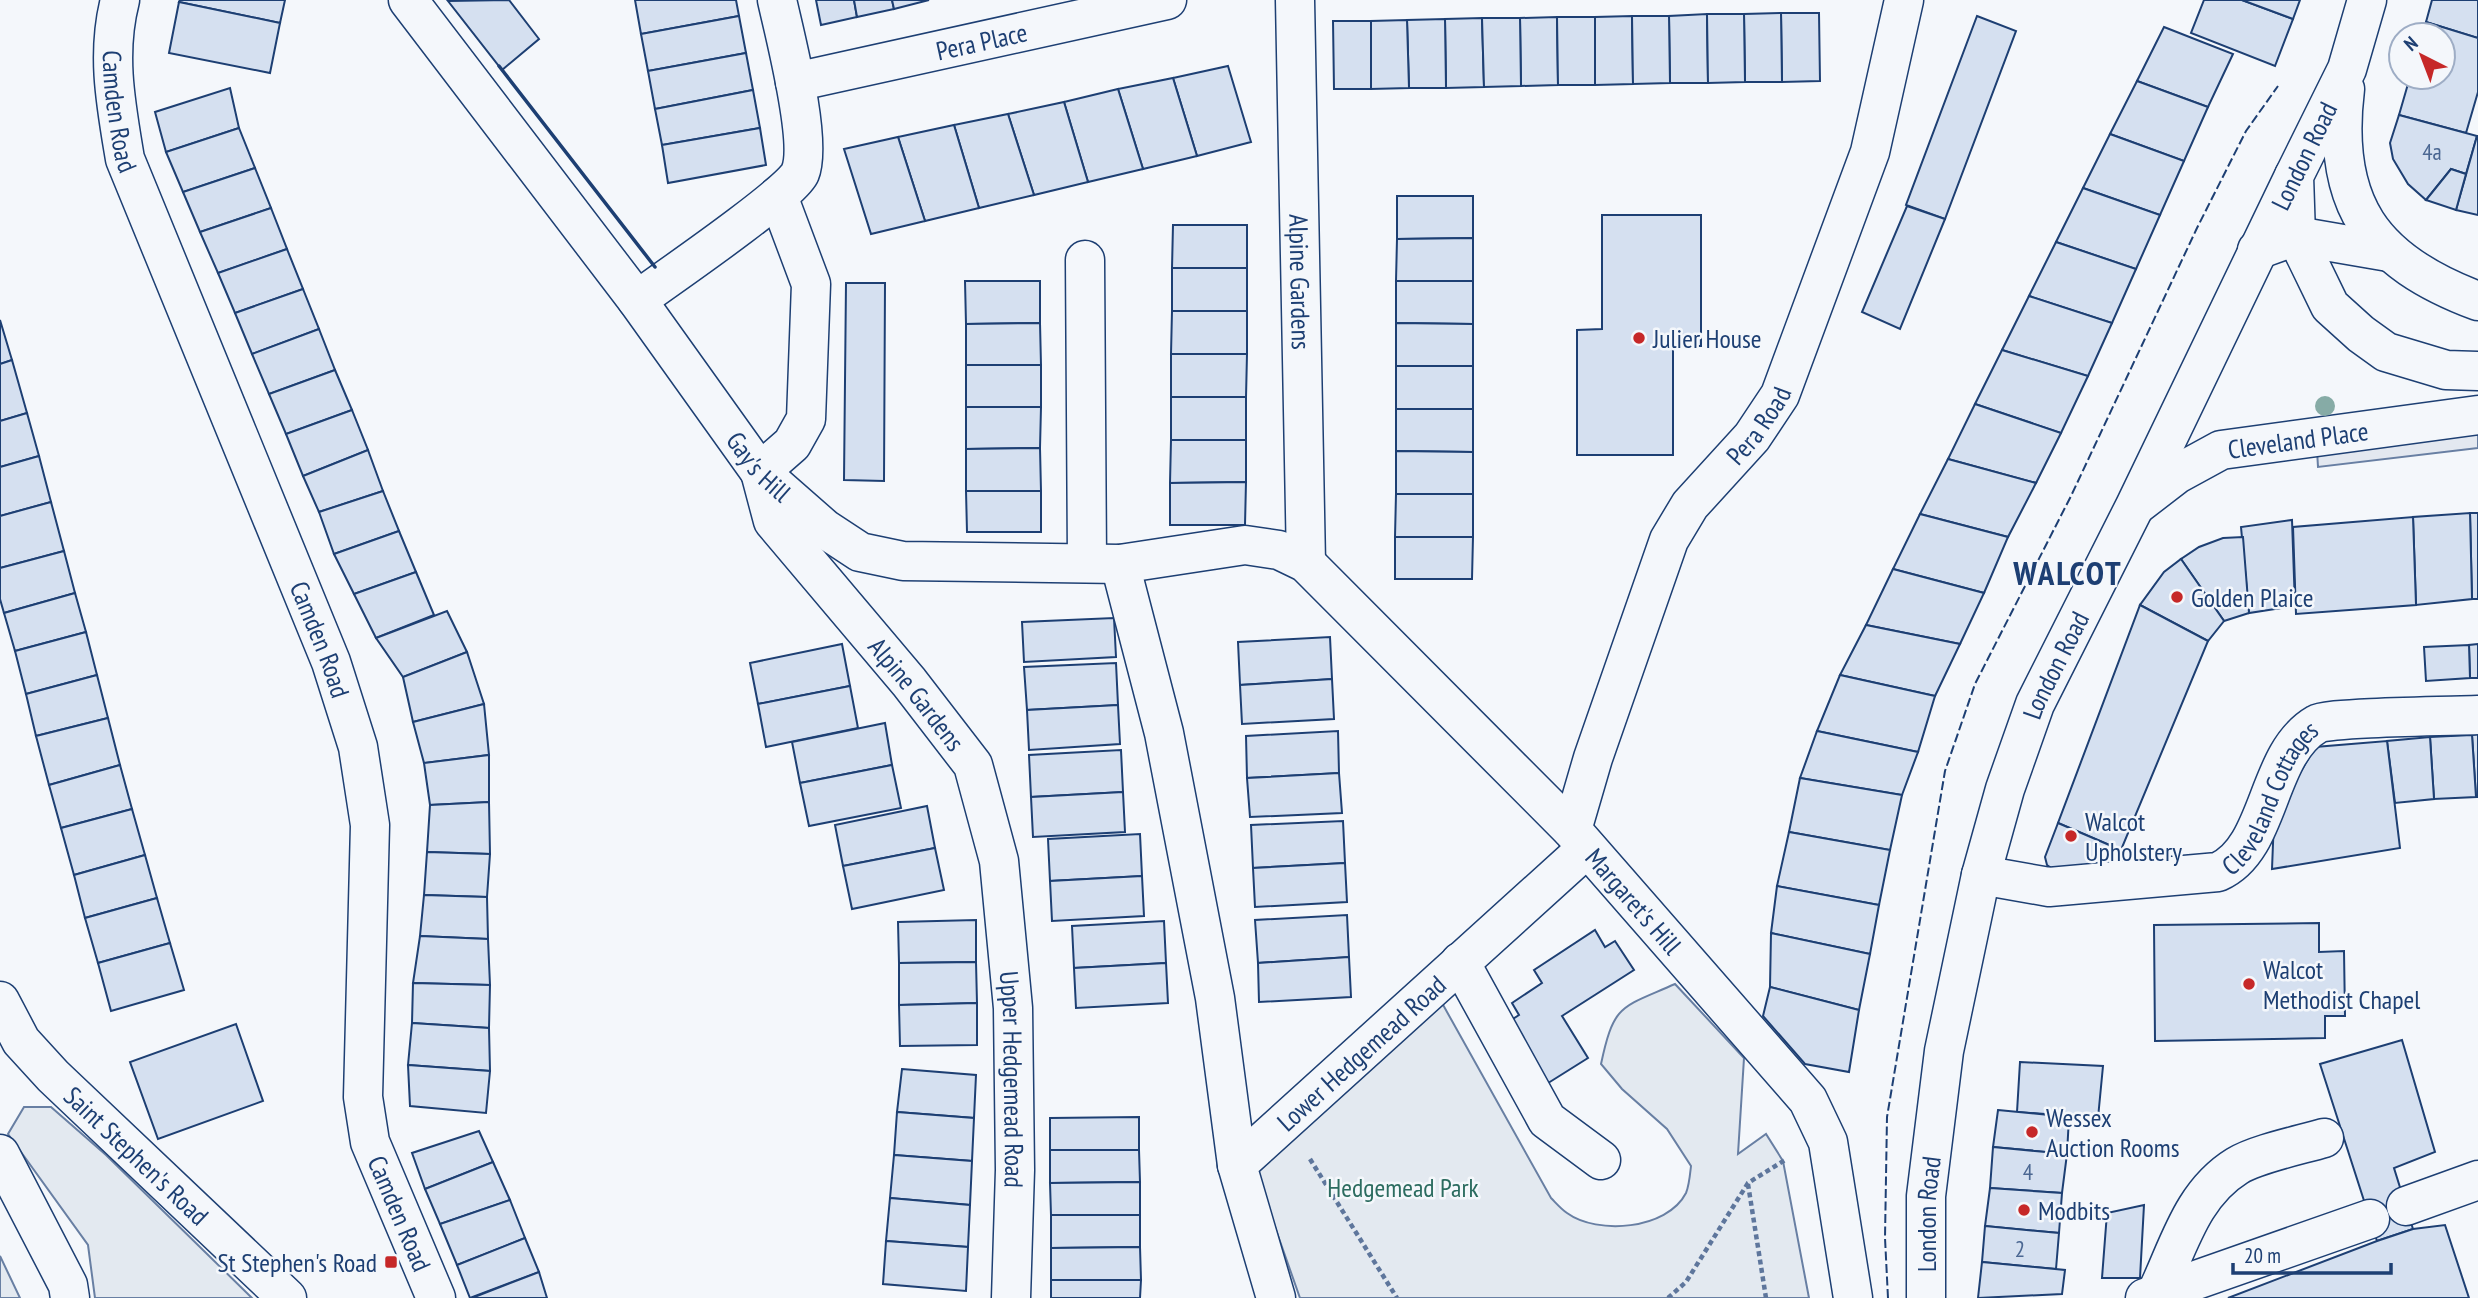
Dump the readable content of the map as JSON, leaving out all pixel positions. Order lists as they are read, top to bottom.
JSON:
{
  "streets": {
    "main road": [
      "Pera Place",
      "Camden Road",
      "London Road",
      "Alpine Gardens",
      "Pera Road",
      "Cleveland Place",
      "Gay's Hill",
      "Cleveland Cottages",
      "Margaret's Hill",
      "Lower Hedgemead Road",
      "Upper Hedgemead Road",
      "Saint Stephen's Road"
    ]
  },
  "crossings": [
    ["London Road", "Cleveland Place"],
    ["London Road", "Cleveland Cottages"],
    ["Alpine Gardens", "Gay's Hill"],
    ["Alpine Gardens", "Margaret's Hill"],
    ["Alpine Gardens", "Upper Hedgemead Road"],
    ["Pera Road", "Margaret's Hill"],
    ["Pera Road", "Lower Hedgemead Road"],
    ["Gay's Hill", "Margaret's Hill"],
    ["Margaret's Hill", "Lower Hedgemead Road"]
  ],
  "districts": ["WALCOT"],
  "parks": ["Hedgemead Park"],
  "places": {
    "other": [
      "Julier House",
      "Golden Plaice",
      "Walcot Upholstery",
      "Walcot Methodist Chapel",
      "Wessex Auction Rooms",
      "Modbits"
    ],
    "transit": ["St Stephen's Road"]
  },
  "house_numbers": ["4a", "4", "2"],
  "scale_bar": "20 m",
  "north": "top left"
}
